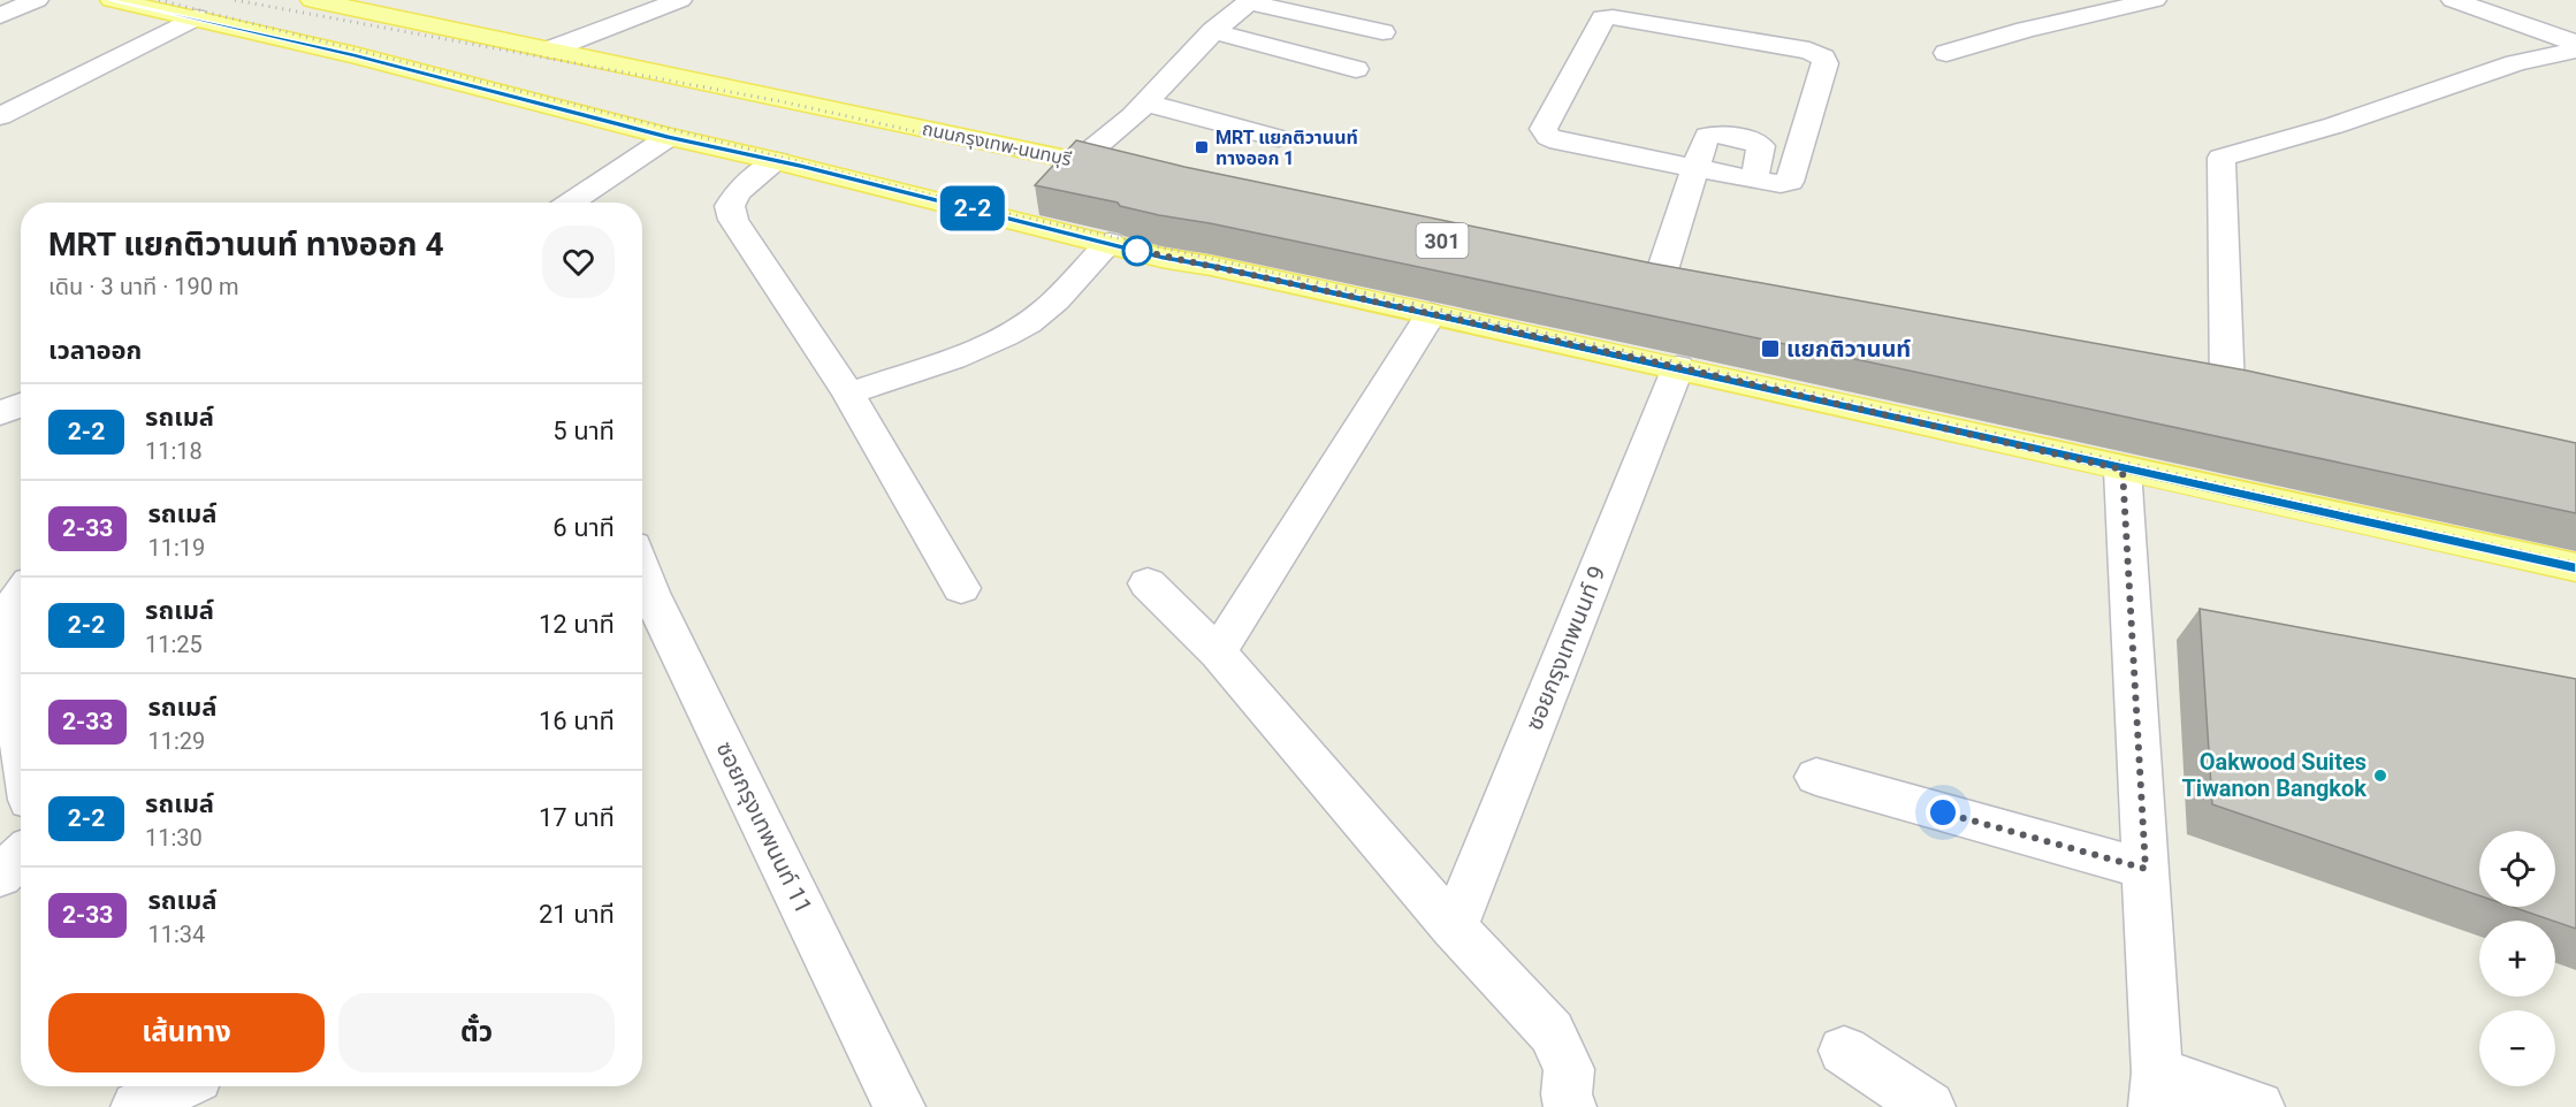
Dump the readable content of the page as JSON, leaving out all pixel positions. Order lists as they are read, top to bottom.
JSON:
{
  "streets": {
    "main road": ["ถนนกรุงเทพ-นนทบุรี"],
    "street": ["ซอยกรุงเทพนนท์ 9", "ซอยกรุงเทพนนท์ 11"]
  },
  "places": {
    "transit": ["MRT แยกติวานนท์ ทางออก 1", "แยกติวานนท์"],
    "other": ["Oakwood Suites Tiwanon Bangkok"]
  },
  "lines": ["bus line 2-2"],
  "page": {
    "on_map": "2-2",
    "heading": [
      ["MRT แยกติวานนท์ ทางออก 4", "เดิน · 3 นาที · 190 m"],
      "เวลาออก"
    ],
    "list": [
      {
        "mark": "2-2",
        "name": "รถเมล์",
        "note": "11:18",
        "value": "5 นาที"
      },
      {
        "mark": "2-33",
        "name": "รถเมล์",
        "note": "11:19",
        "value": "6 นาที"
      },
      {
        "mark": "2-2",
        "name": "รถเมล์",
        "note": "11:25",
        "value": "12 นาที"
      },
      {
        "mark": "2-33",
        "name": "รถเมล์",
        "note": "11:29",
        "value": "16 นาที"
      },
      {
        "mark": "2-2",
        "name": "รถเมล์",
        "note": "11:30",
        "value": "17 นาที"
      },
      {
        "mark": "2-33",
        "name": "รถเมล์",
        "note": "11:34",
        "value": "21 นาที"
      }
    ],
    "map_buttons": ["+", "−"],
    "buttons": ["เส้นทาง", "ตั๋ว"]
  }
}
